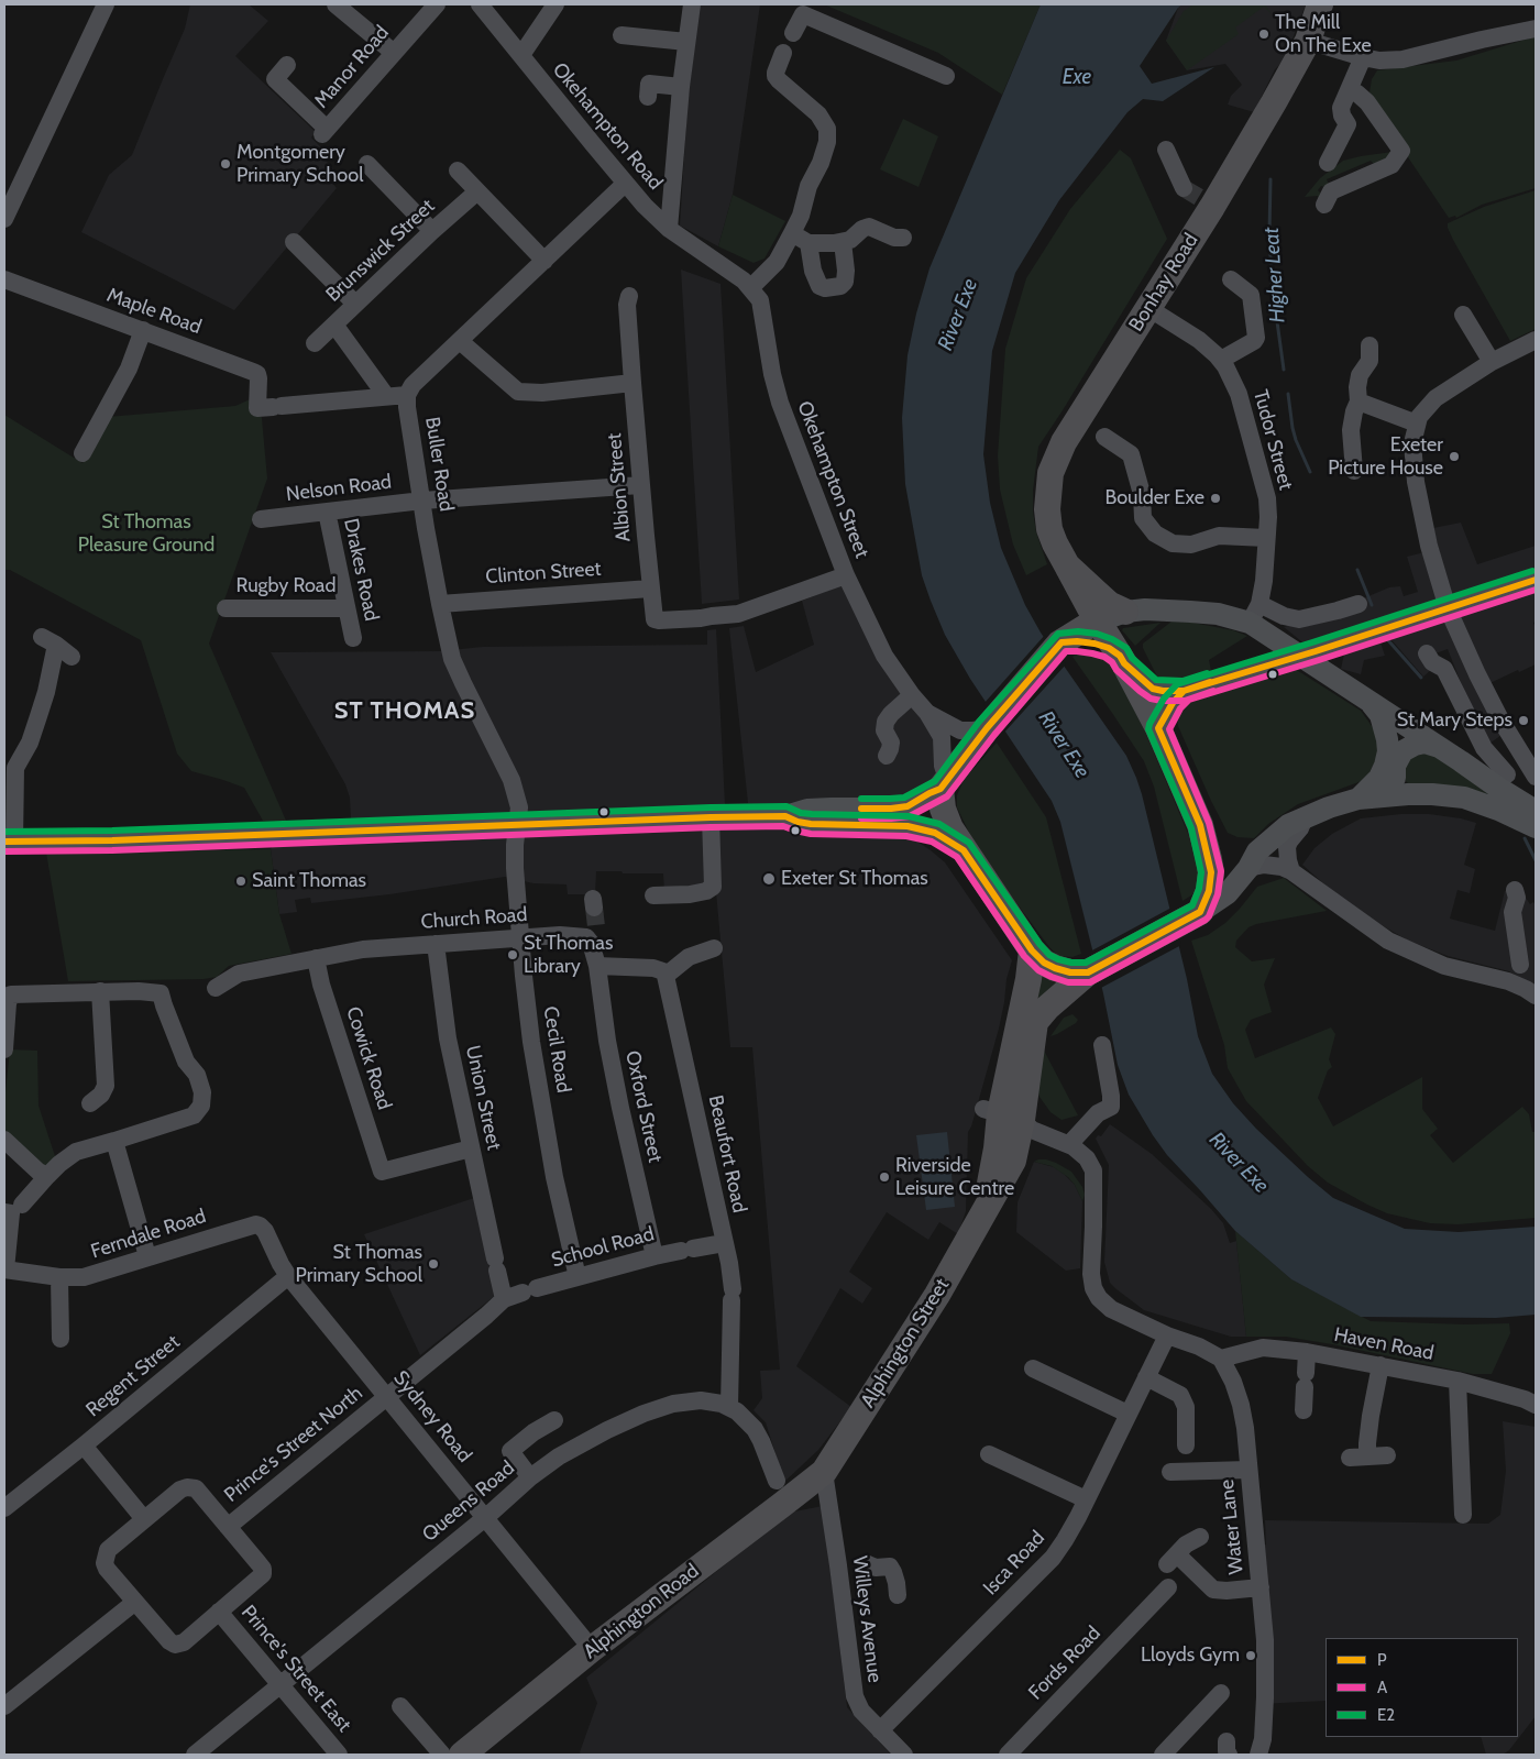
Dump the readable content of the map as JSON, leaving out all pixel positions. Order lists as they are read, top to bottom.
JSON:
{
  "streets": {
    "highway": ["Bonhay Road", "Alphington Street", "Alphington Road"],
    "street": [
      "Manor Road",
      "Okehampton Road",
      "Brunswick Street",
      "Maple Road",
      "Tudor Street",
      "Buller Road",
      "Okehampton Street",
      "Albion Street",
      "Nelson Road",
      "Drakes Road",
      "Clinton Street",
      "Rugby Road",
      "Church Road",
      "Cecil Road",
      "Cowick Road",
      "Union Street",
      "Oxford Street",
      "Beaufort Road",
      "Ferndale Road",
      "School Road",
      "Haven Road",
      "Regent Street",
      "Sydney Road",
      "Prince's Street North",
      "Queens Road",
      "Water Lane",
      "Isca Road",
      "Willeys Avenue",
      "Fords Road",
      "Prince's Street East"
    ]
  },
  "crossings": [
    ["Okehampton Road", "Buller Road"],
    ["Okehampton Road", "Okehampton Street"],
    ["Bonhay Road", "Tudor Street"],
    ["Bonhay Road", "Alphington Street"],
    ["Buller Road", "Nelson Road"],
    ["Buller Road", "Clinton Street"],
    ["Buller Road", "Cecil Road"],
    ["Okehampton Street", "Albion Street"],
    ["Albion Street", "Nelson Road"],
    ["Albion Street", "Clinton Street"],
    ["Nelson Road", "Drakes Road"],
    ["Drakes Road", "Rugby Road"],
    ["Church Road", "Cecil Road"],
    ["Church Road", "Cowick Road"],
    ["Church Road", "Union Street"],
    ["Church Road", "Oxford Street"],
    ["Cecil Road", "School Road"],
    ["Cowick Road", "Union Street"],
    ["Union Street", "School Road"],
    ["Oxford Street", "School Road"],
    ["Beaufort Road", "School Road"],
    ["Beaufort Road", "Queens Road"],
    ["Ferndale Road", "Regent Street"],
    ["Ferndale Road", "Sydney Road"],
    ["School Road", "Sydney Road"],
    ["School Road", "Prince's Street North"],
    ["Alphington Street", "Alphington Road"],
    ["Alphington Street", "Willeys Avenue"],
    ["Haven Road", "Water Lane"],
    ["Regent Street", "Sydney Road"],
    ["Sydney Road", "Prince's Street North"],
    ["Sydney Road", "Queens Road"],
    ["Sydney Road", "Alphington Road"],
    ["Queens Road", "Prince's Street East"],
    ["Isca Road", "Willeys Avenue"],
    ["Alphington Road", "Willeys Avenue"]
  ],
  "districts": ["ST THOMAS"],
  "water": ["Exe", "Higher Leat", "River Exe"],
  "parks": ["St Thomas Pleasure Ground"],
  "places": [
    "The Mill On The Exe",
    "Montgomery Primary School",
    "Exeter Picture House",
    "Boulder Exe",
    "St Mary Steps",
    "Exeter St Thomas",
    "Saint Thomas",
    "St Thomas Library",
    "Riverside Leisure Centre",
    "St Thomas Primary School",
    "Lloyds Gym"
  ],
  "lines": ["transit line E2", "transit line P", "transit line A"],
  "legend": ["P", "A", "E2"]
}
